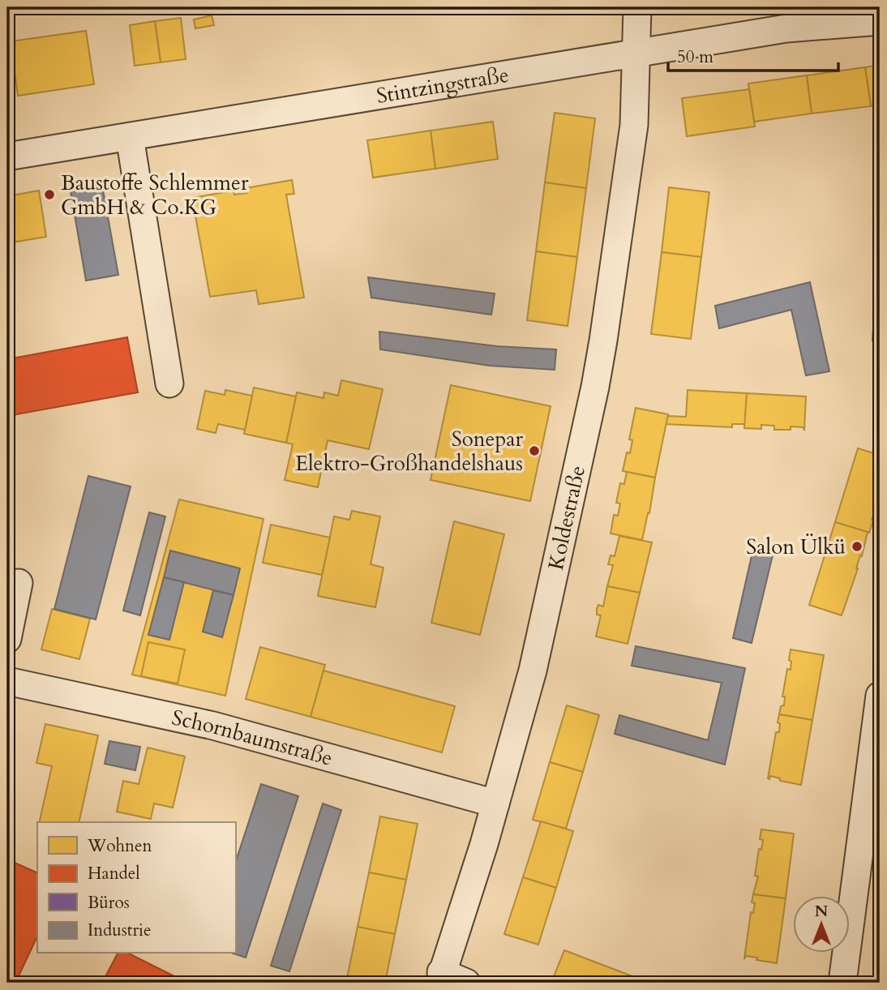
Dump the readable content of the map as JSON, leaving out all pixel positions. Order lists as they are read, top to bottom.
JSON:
{
  "streets": {
    "street": ["Stintzingstraße", "Koldestraße", "Schornbaumstraße"]
  },
  "crossings": [
    ["Stintzingstraße", "Koldestraße"],
    ["Koldestraße", "Schornbaumstraße"]
  ],
  "places": ["Baustoffe Schlemmer GmbH & Co.KG", "Sonepar Elektro-Großhandelshaus", "Salon Ülkü"],
  "legend": [
    "Wohnen",
    "Handel",
    "Büros",
    "Industrie"
  ],
  "scale_bar": "50 m",
  "north": "top"
}
